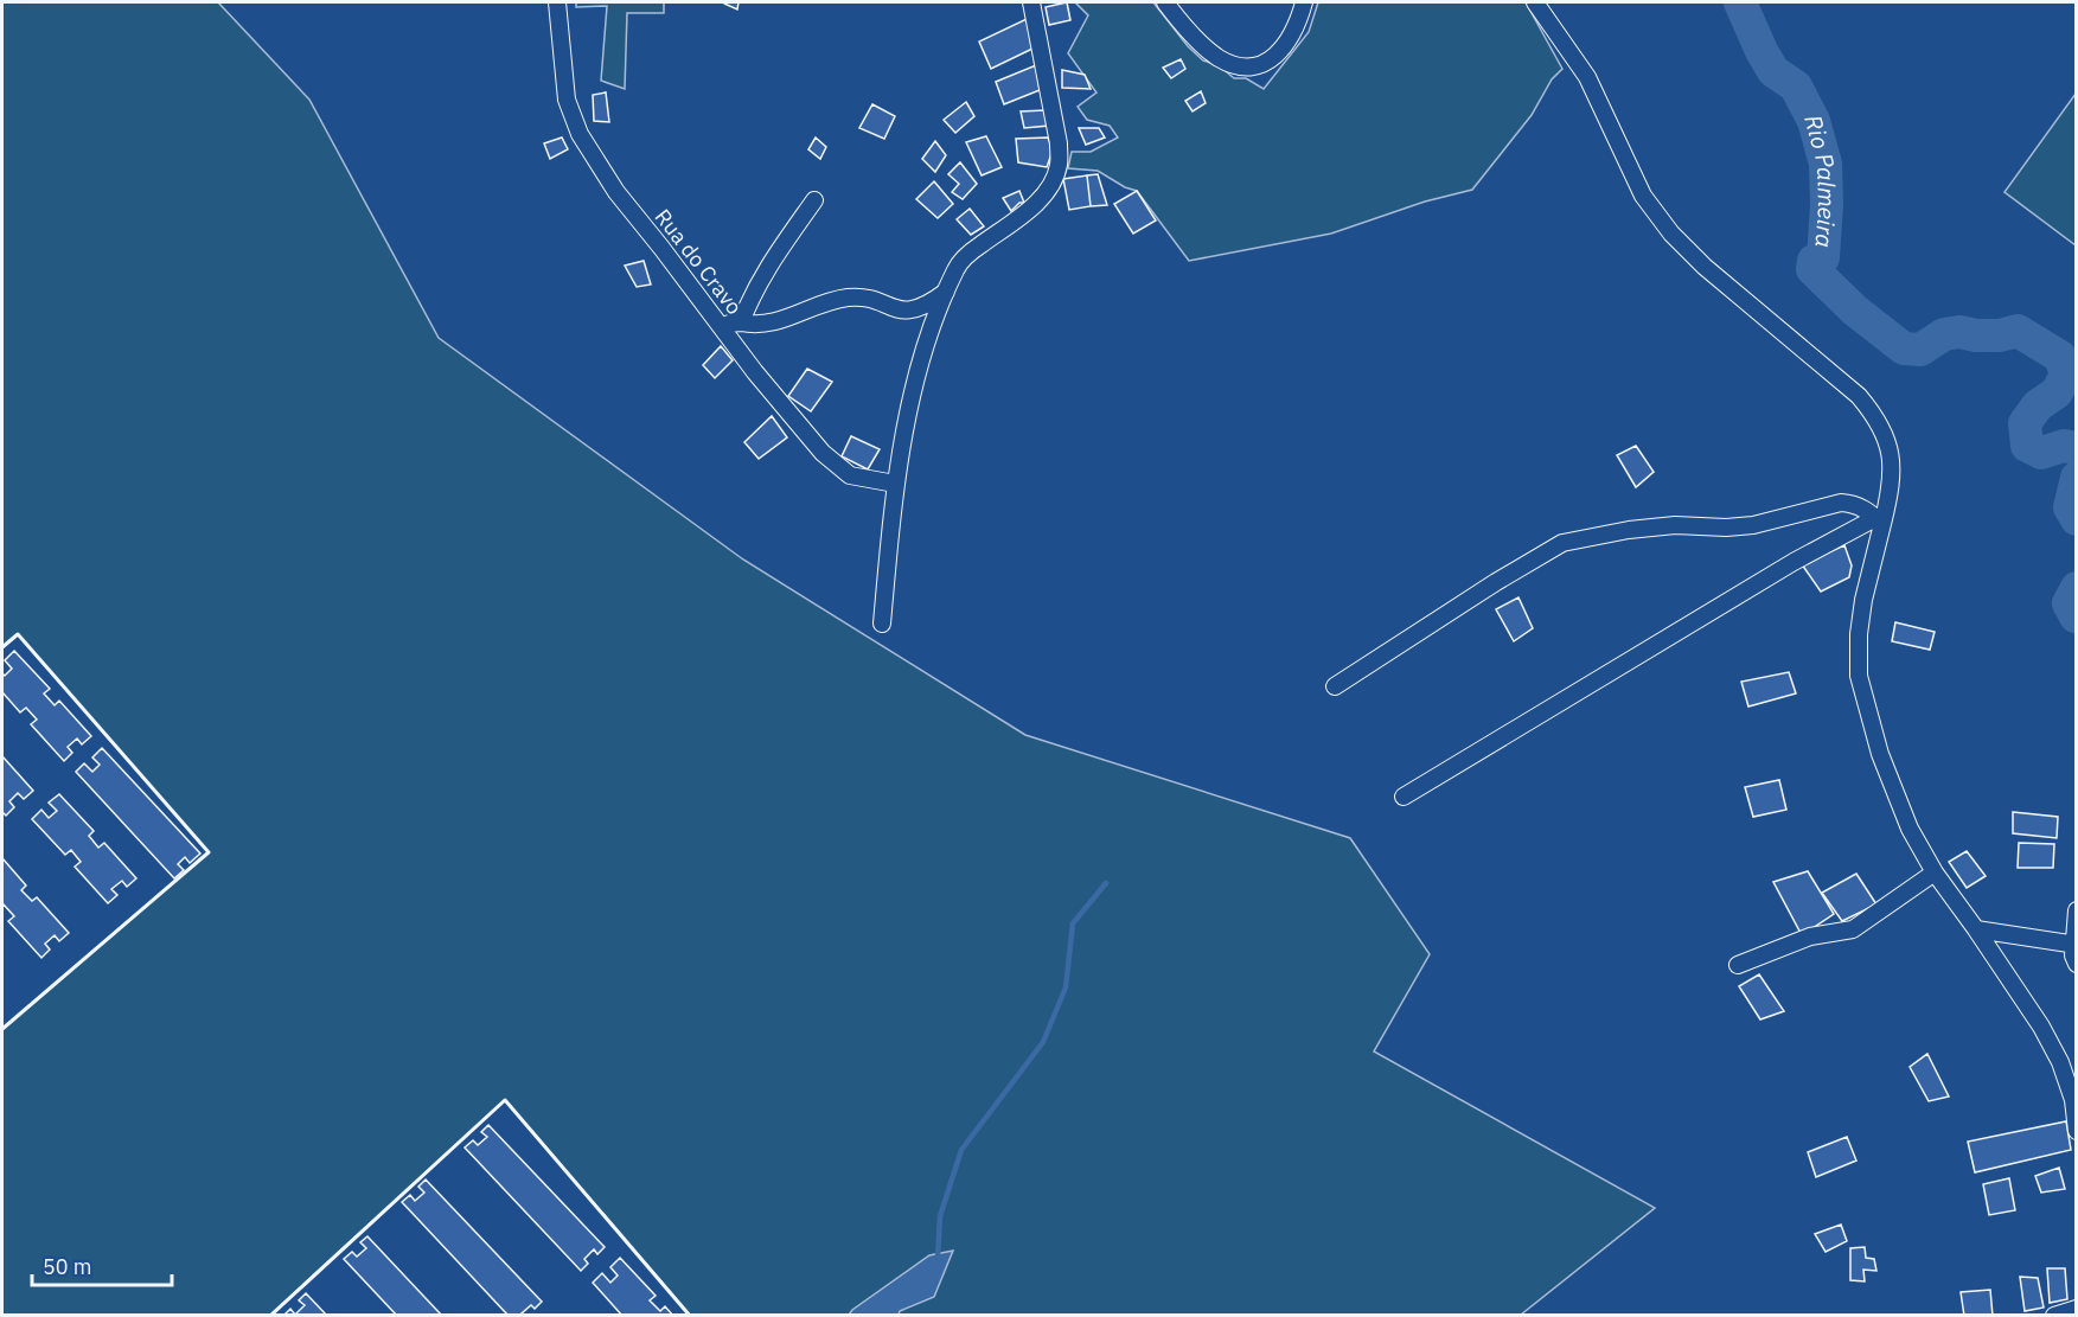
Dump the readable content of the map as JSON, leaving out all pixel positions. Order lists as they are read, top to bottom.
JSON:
{
  "streets": {
    "street": ["Rua do Cravo"]
  },
  "water": ["Rio Palmeira"],
  "scale_bar": "50 m"
}
